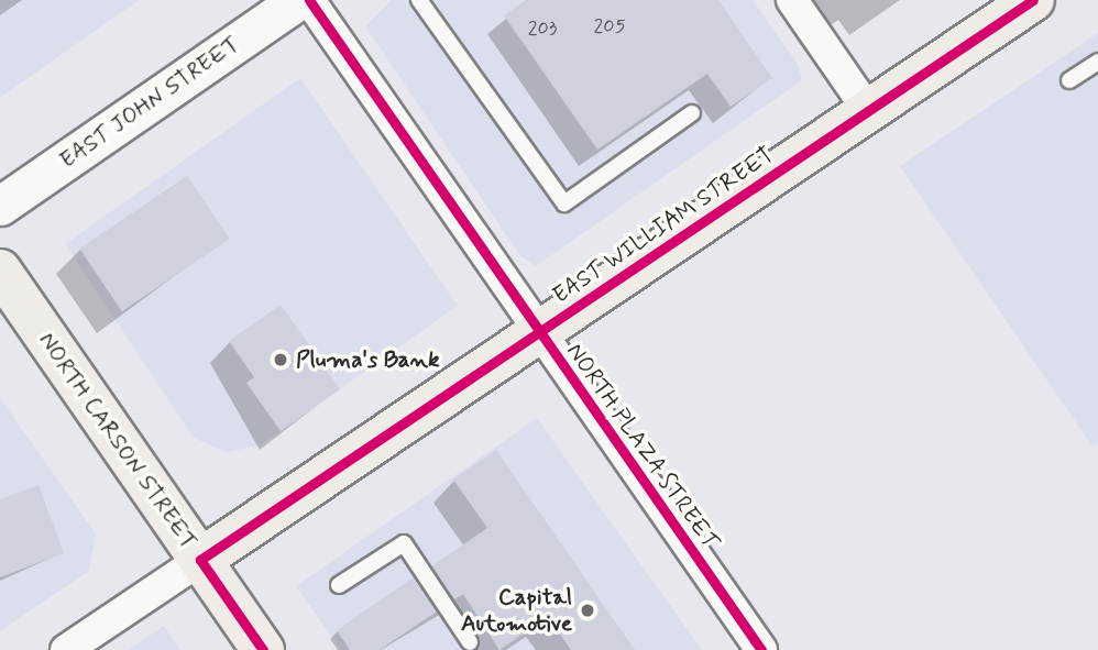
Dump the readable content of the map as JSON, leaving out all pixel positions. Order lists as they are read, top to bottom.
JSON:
{
  "streets": {
    "main road": ["EAST WILLIAM STREET", "NORTH CARSON STREET"],
    "street": ["EAST JOHN STREET", "NORTH PLAZA STREET"]
  },
  "crossings": [
    ["EAST WILLIAM STREET", "NORTH CARSON STREET"],
    ["EAST WILLIAM STREET", "NORTH PLAZA STREET"]
  ],
  "places": ["Pluma's Bank", "Capital Automotive"],
  "house_numbers": ["205", "203"]
}
